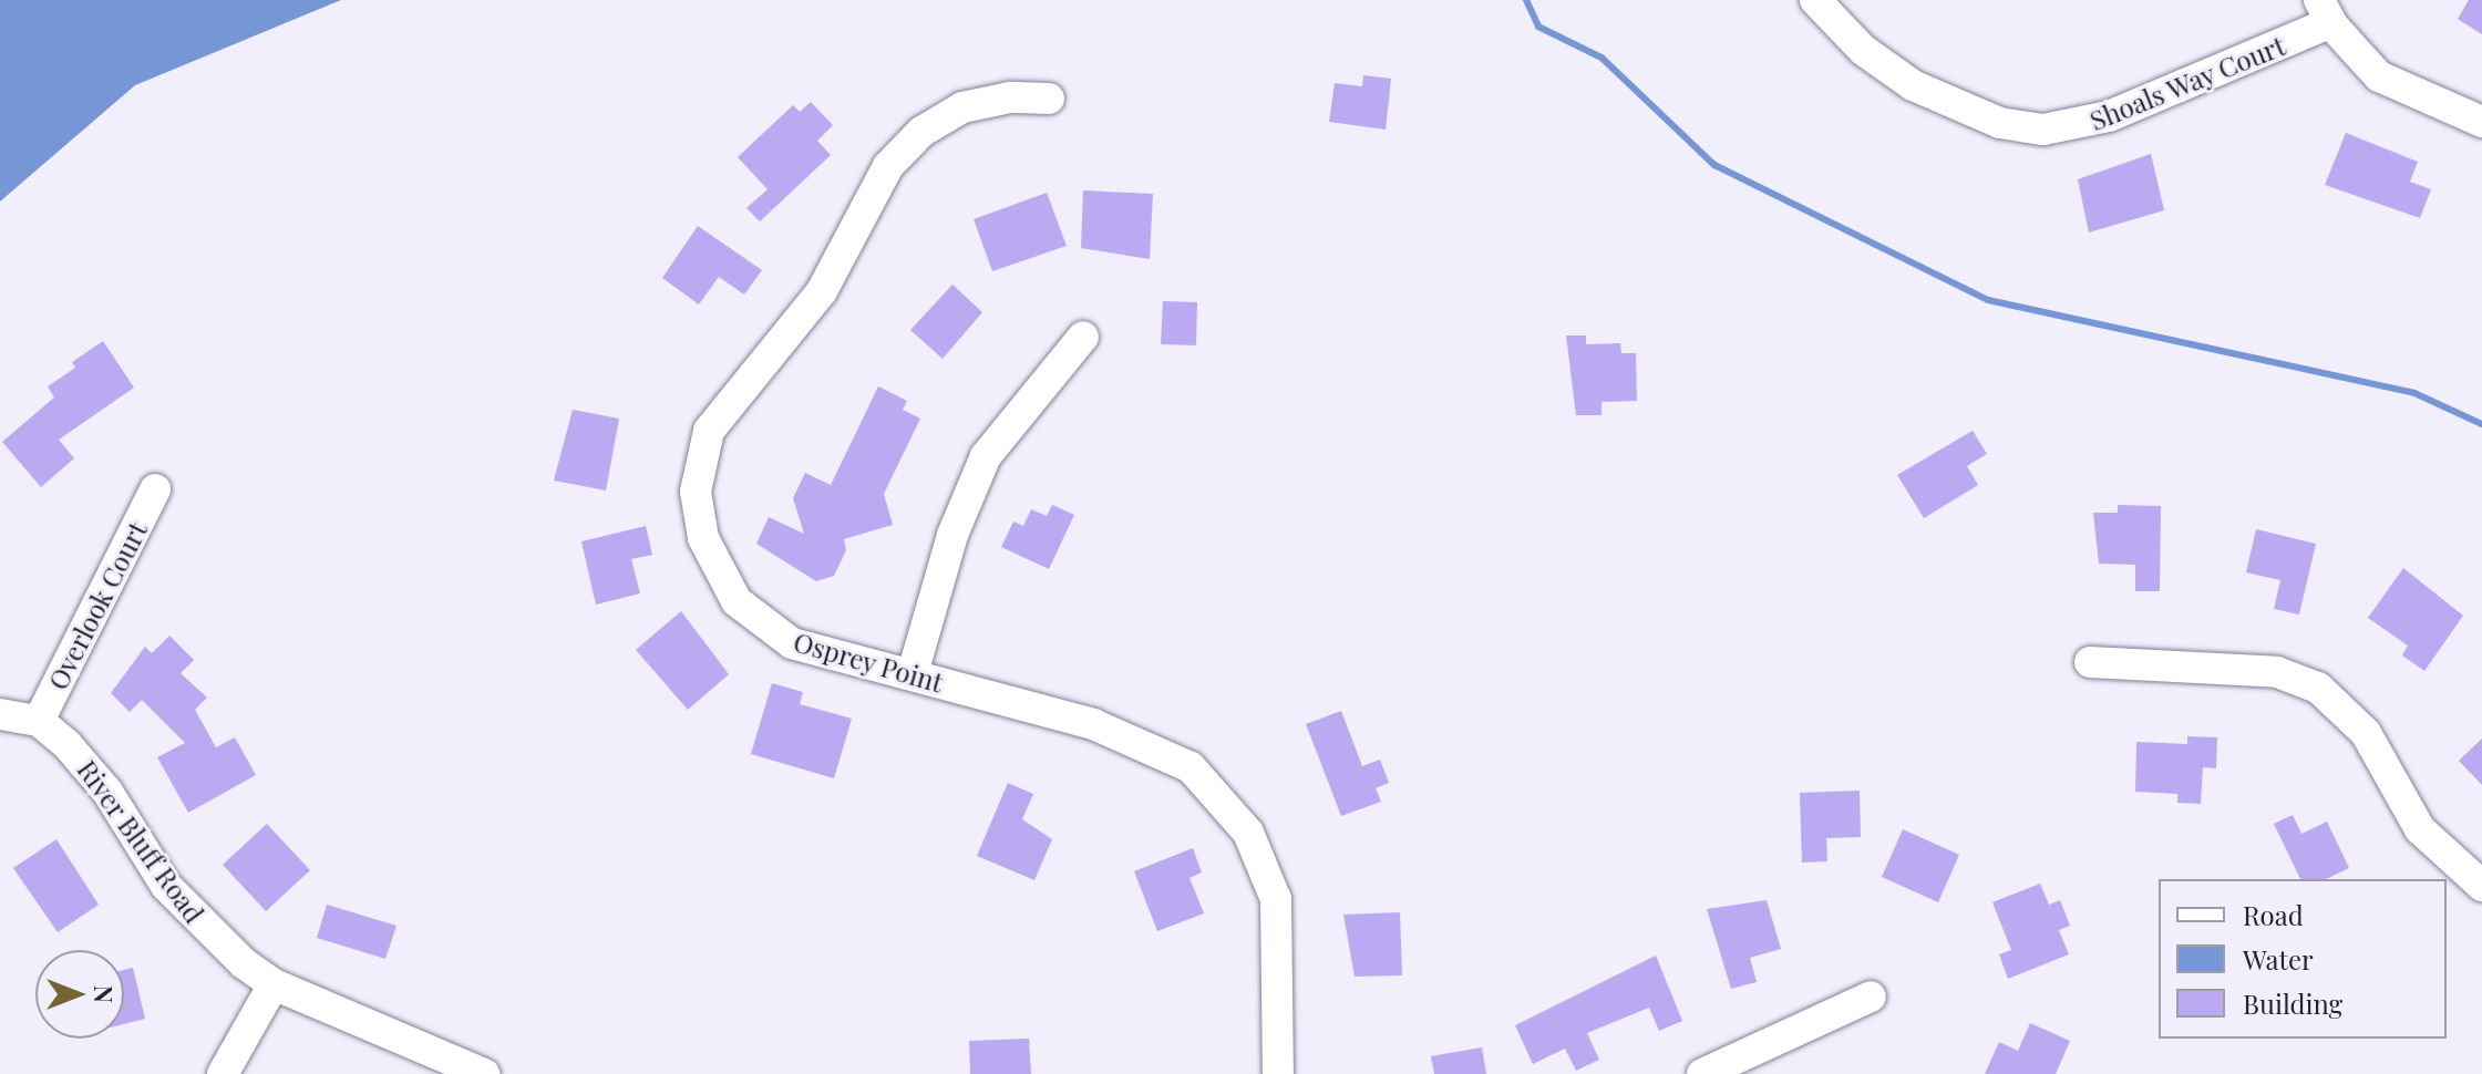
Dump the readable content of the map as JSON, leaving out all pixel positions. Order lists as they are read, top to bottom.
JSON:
{
  "streets": {
    "street": [
      "Shoals Way Court",
      "Overlook Court",
      "Osprey Point",
      "River Bluff Road"
    ]
  },
  "crossings": [
    ["Overlook Court", "River Bluff Road"]
  ],
  "legend": ["Road", "Water", "Building"],
  "north": "right"
}
